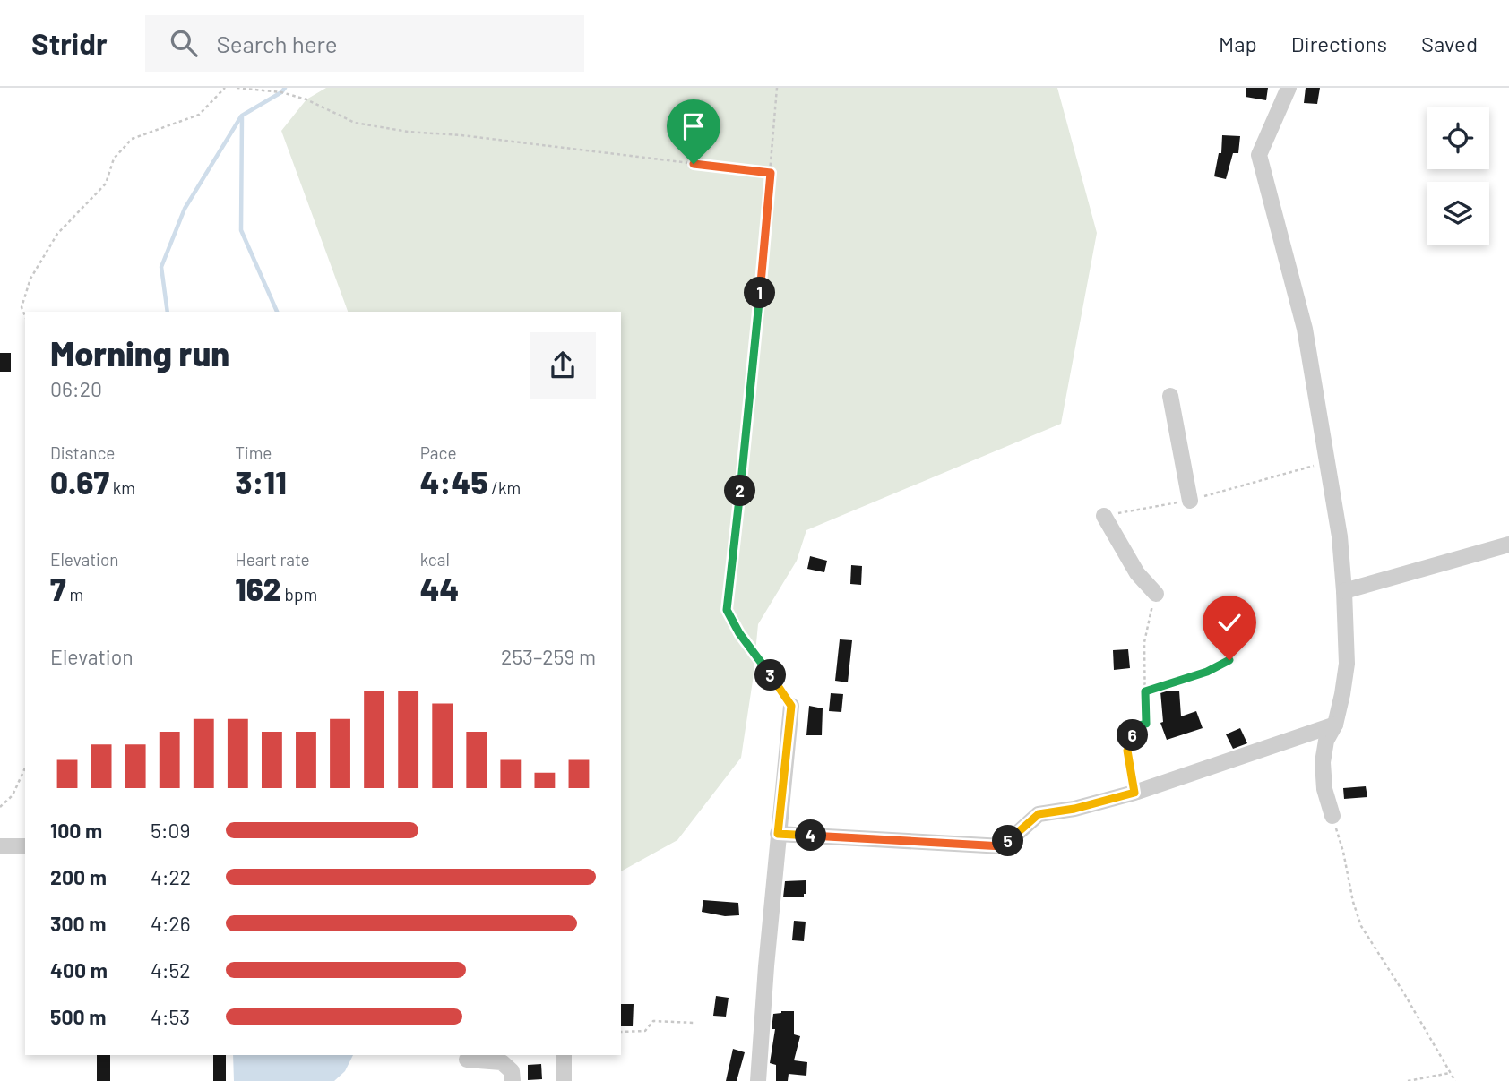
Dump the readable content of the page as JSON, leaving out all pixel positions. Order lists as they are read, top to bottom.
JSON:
{
  "page": {
    "header": "Stridr",
    "search": "Search here",
    "nav": ["Map", "Directions", "Saved"],
    "pins": [
      "1",
      "2",
      "3",
      "6",
      "4",
      "5"
    ],
    "heading": ["Morning run", "06:20"],
    "stats": [
      ["Distance", "0.67 km"],
      ["Time", "3:11"],
      ["Pace", "4:45 /km"],
      ["Elevation", "7 m"],
      ["Heart rate", "162 bpm"],
      ["kcal", "44"]
    ],
    "chart": ["Elevation", "253–259 m"],
    "list": [
      {
        "name": "100 m",
        "note": "5:09"
      },
      {
        "name": "200 m",
        "note": "4:22"
      },
      {
        "name": "300 m",
        "note": "4:26"
      },
      {
        "name": "400 m",
        "note": "4:52"
      },
      {
        "name": "500 m",
        "note": "4:53"
      }
    ]
  }
}
